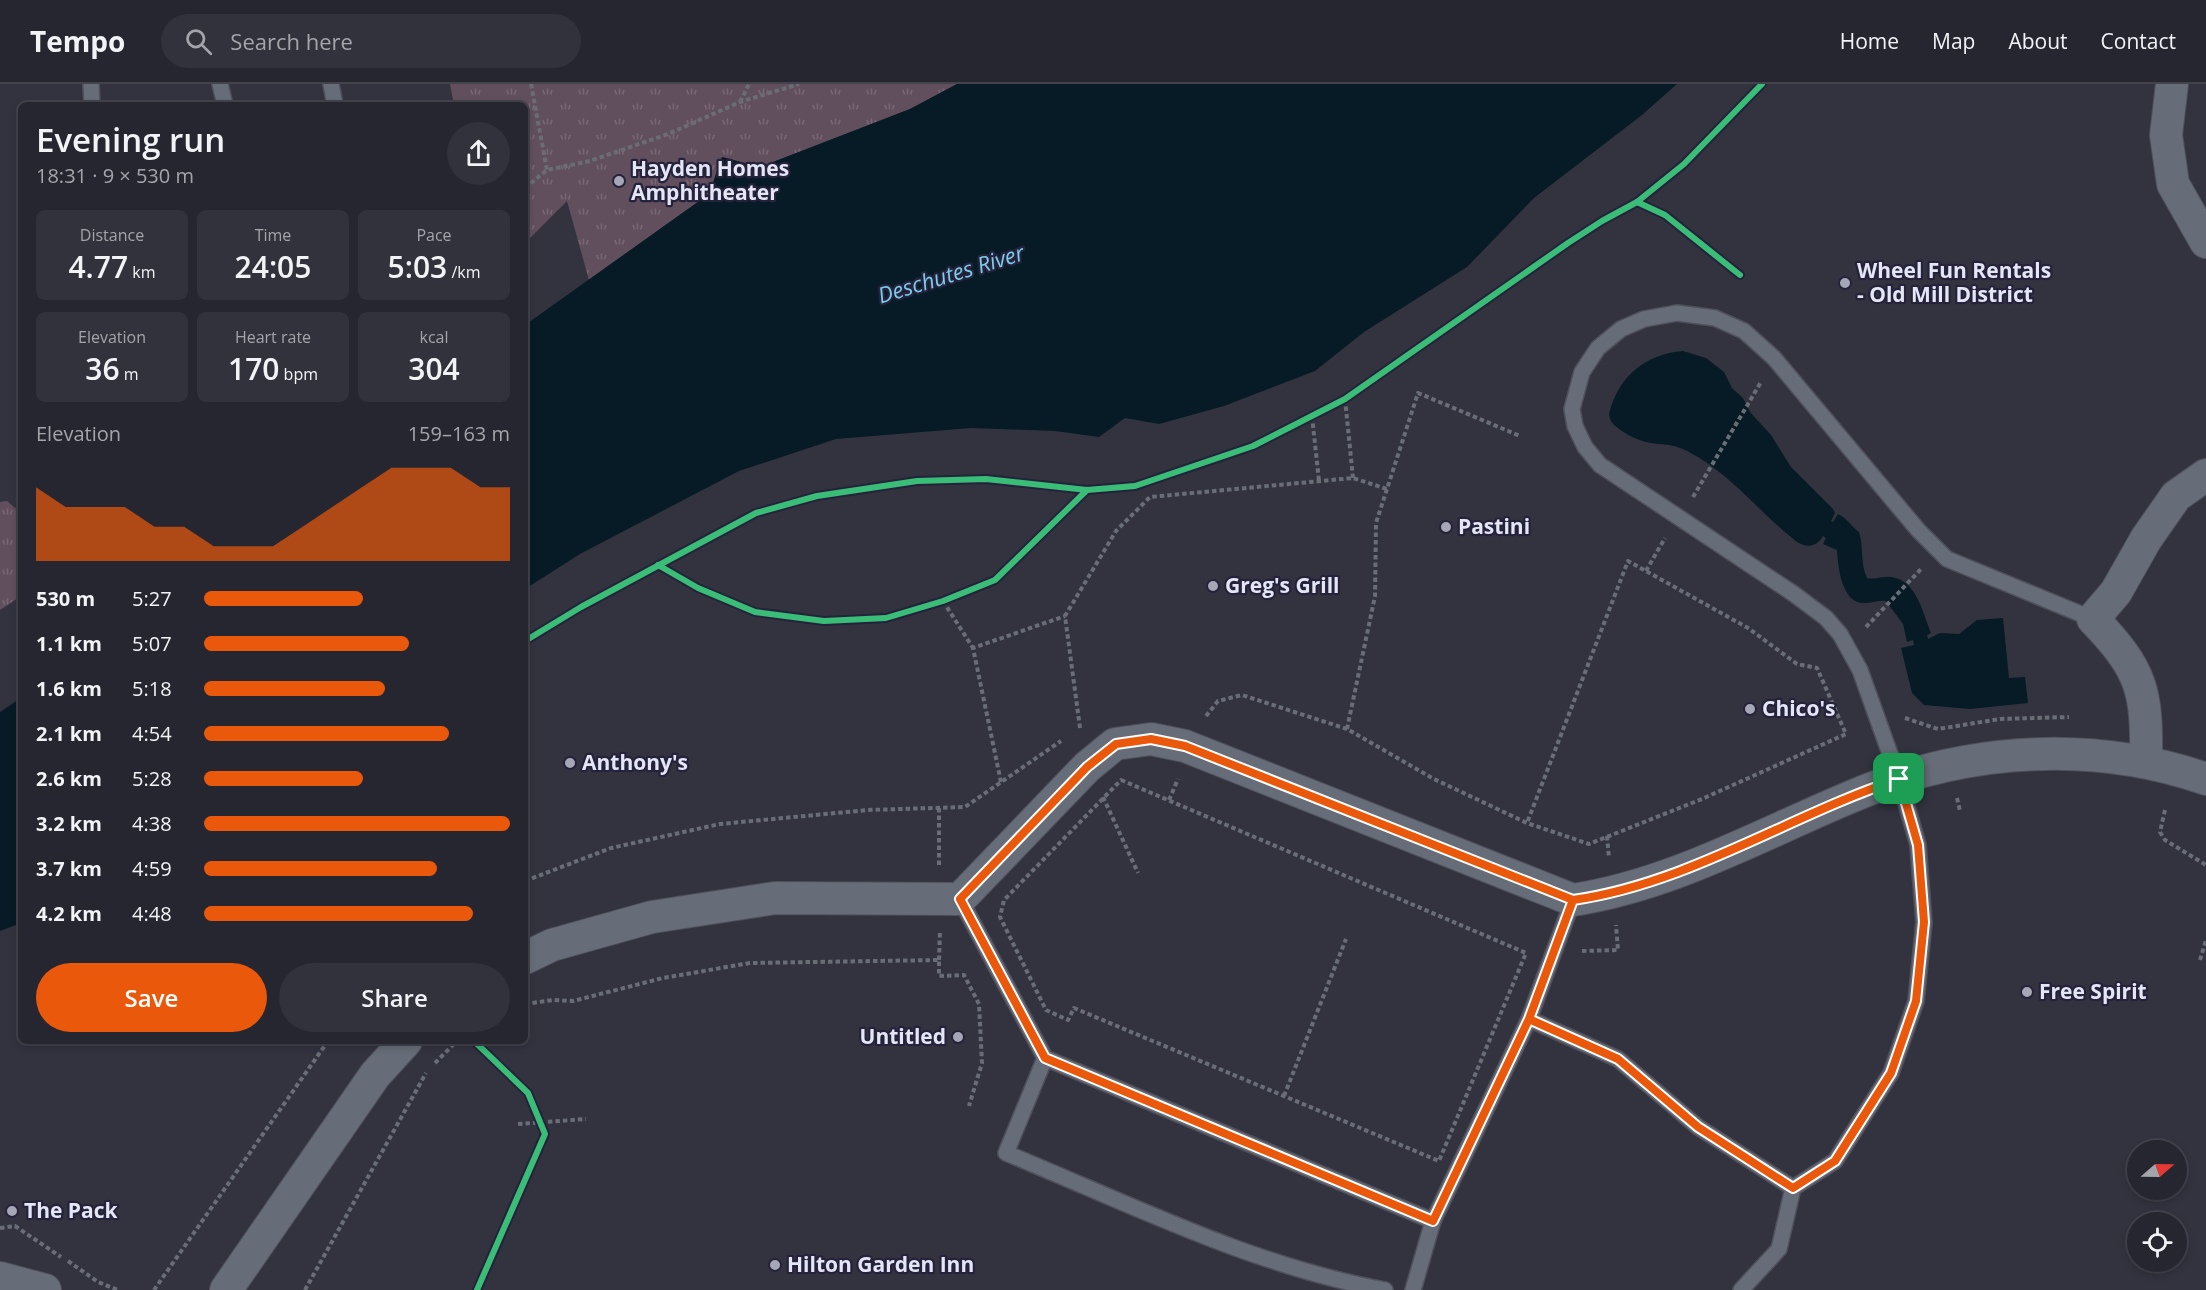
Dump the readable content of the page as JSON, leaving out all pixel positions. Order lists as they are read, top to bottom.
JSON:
{
  "water": ["Deschutes River"],
  "places": [
    "Hayden Homes Amphitheater",
    "Wheel Fun Rentals - Old Mill District",
    "Pastini",
    "Greg's Grill",
    "Chico's",
    "Anthony's",
    "Free Spirit",
    "Untitled",
    "The Pack",
    "Hilton Garden Inn"
  ],
  "north": "right",
  "page": {
    "header": "Tempo",
    "search": "Search here",
    "nav": [
      "Home",
      "Map",
      "About",
      "Contact"
    ],
    "heading": ["Evening run", "18:31 · 9 × 530 m"],
    "stats": [
      ["Distance", "4.77 km"],
      ["Time", "24:05"],
      ["Pace", "5:03 /km"],
      ["Elevation", "36 m"],
      ["Heart rate", "170 bpm"],
      ["kcal", "304"]
    ],
    "chart": ["Elevation", "159–163 m"],
    "list": [
      {
        "name": "530 m",
        "note": "5:27"
      },
      {
        "name": "1.1 km",
        "note": "5:07"
      },
      {
        "name": "1.6 km",
        "note": "5:18"
      },
      {
        "name": "2.1 km",
        "note": "4:54"
      },
      {
        "name": "2.6 km",
        "note": "5:28"
      },
      {
        "name": "3.2 km",
        "note": "4:38"
      },
      {
        "name": "3.7 km",
        "note": "4:59"
      },
      {
        "name": "4.2 km",
        "note": "4:48"
      }
    ],
    "buttons": ["Save", "Share"]
  }
}
